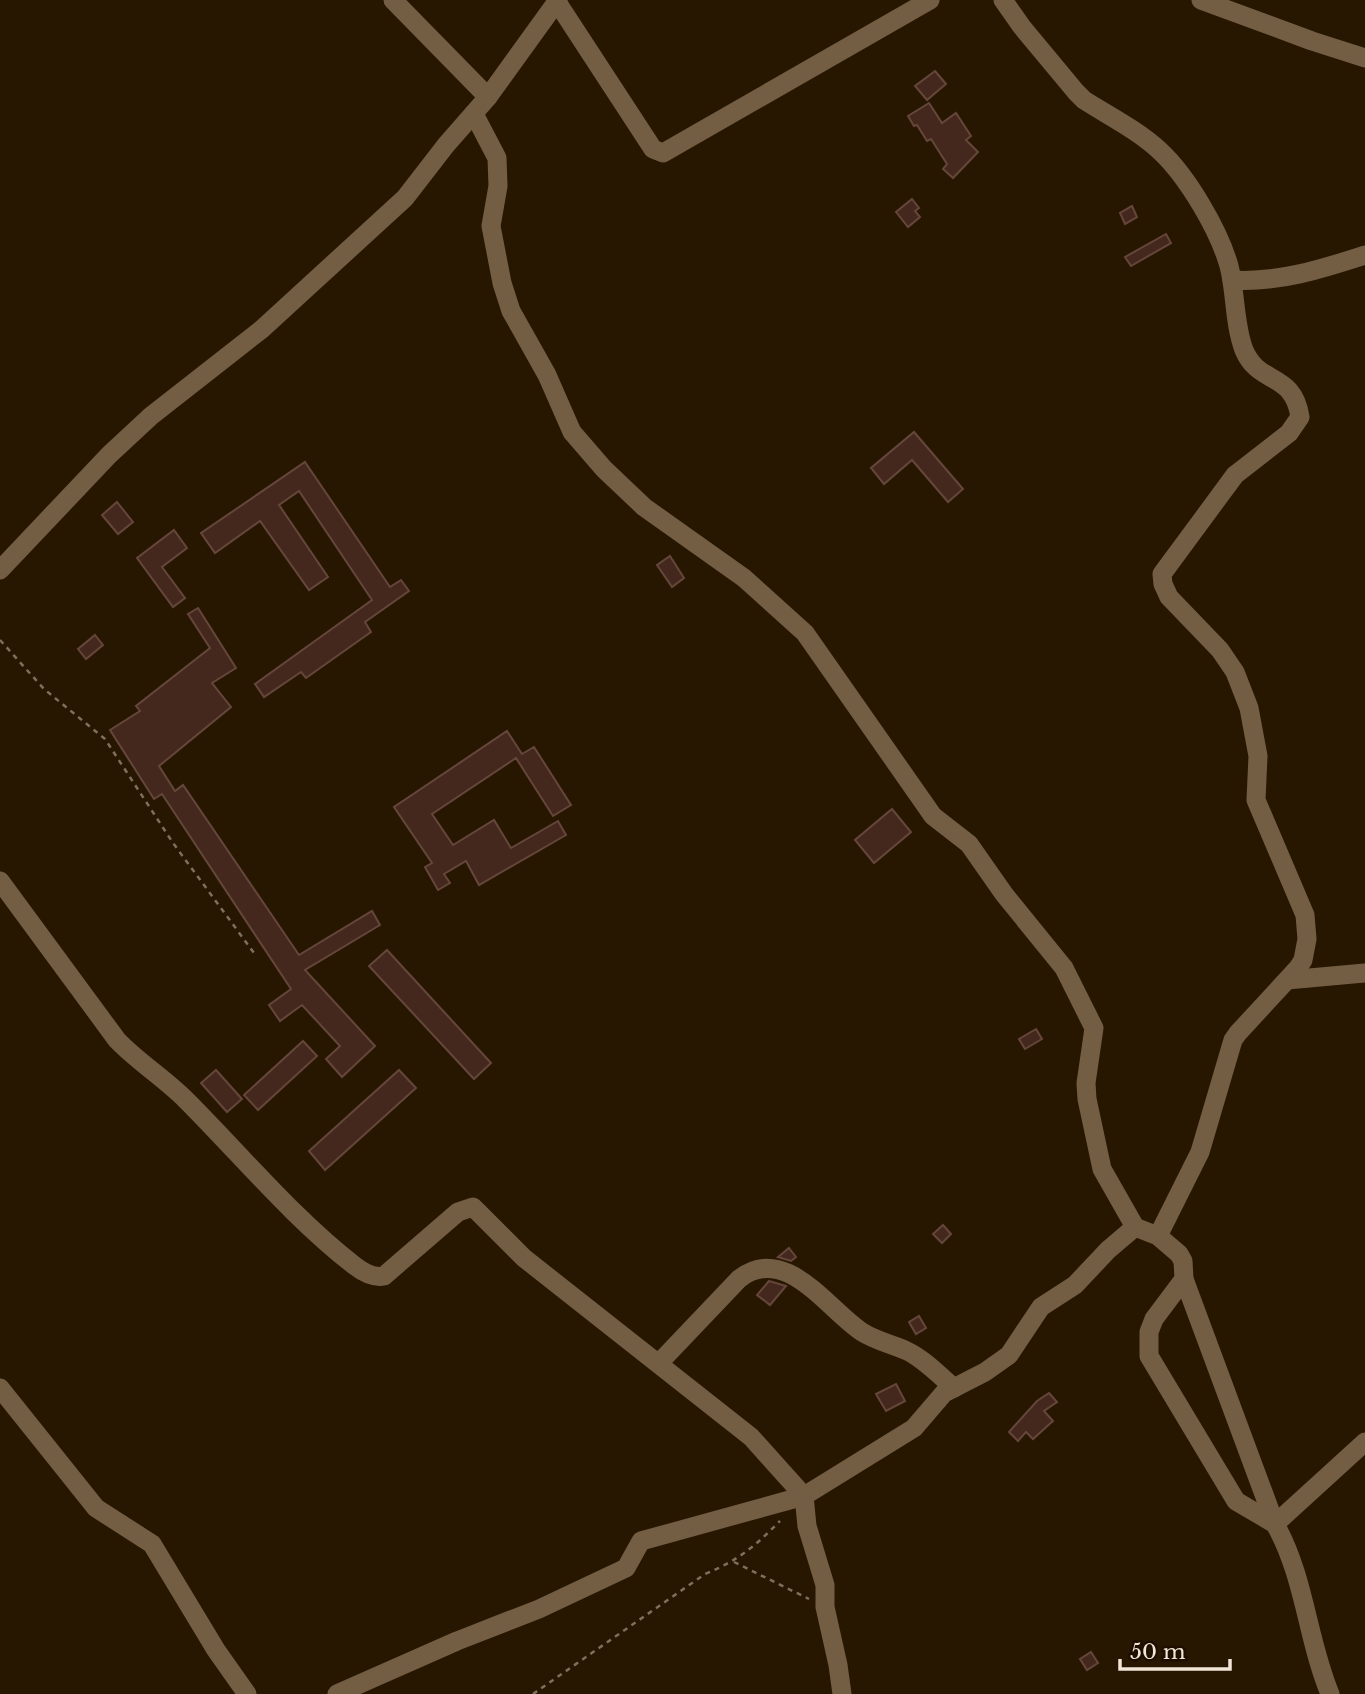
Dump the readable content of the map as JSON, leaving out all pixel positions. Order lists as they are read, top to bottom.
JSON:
{
  "scale_bar": "50 m"
}
